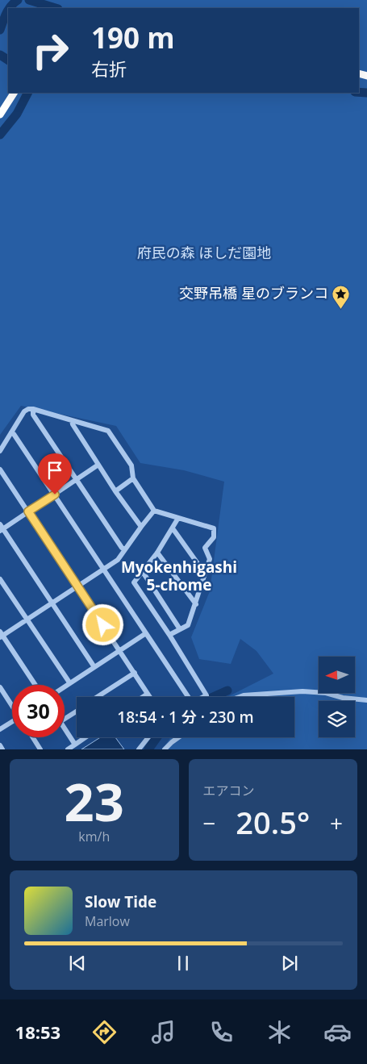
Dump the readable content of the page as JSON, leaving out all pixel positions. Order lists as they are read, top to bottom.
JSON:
{
  "districts": ["Myokenhigashi 5-chome"],
  "parks": ["府民の森 ほしだ園地"],
  "places": {
    "place": ["交野吊橋 星のブランコ"]
  },
  "north": "left",
  "page": {
    "turn": ["190 m", "右折"],
    "limit": "30",
    "trip": "18:54 · 1 分 · 230 m",
    "tile": [
      ["23", "km/h"],
      "エアコン"
    ],
    "heat": ["−", "20.5°", "+"],
    "song": ["Slow Tide", "Marlow"],
    "tabs": "18:53"
  }
}
